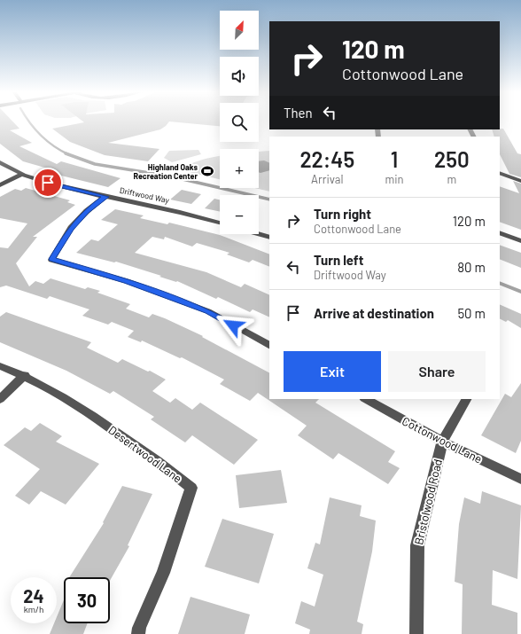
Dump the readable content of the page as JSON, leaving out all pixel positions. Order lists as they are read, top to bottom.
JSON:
{
  "streets": {
    "street": [
      "Driftwood Way",
      "Cottonwood Lane",
      "Desertwood Lane",
      "Bristolwood Road"
    ]
  },
  "crossings": [
    ["Cottonwood Lane", "Bristolwood Road"]
  ],
  "places": {
    "sports": ["Highland Oaks Recreation Center"]
  },
  "north": "top right",
  "page": {
    "map_buttons": ["+", "−"],
    "turn": ["120 m", "Cottonwood Lane"],
    "then": "Then",
    "eta": [
      "22:45",
      "Arrival",
      "1",
      "min",
      "250",
      "m"
    ],
    "list": [
      {
        "name": "Turn right",
        "note": "Cottonwood Lane",
        "value": "120 m"
      },
      {
        "name": "Turn left",
        "note": "Driftwood Way",
        "value": "80 m"
      },
      {
        "name": "Arrive at destination",
        "value": "50 m"
      }
    ],
    "buttons": ["Exit", "Share"],
    "speed": "24 km/h",
    "limit": "30"
  }
}
